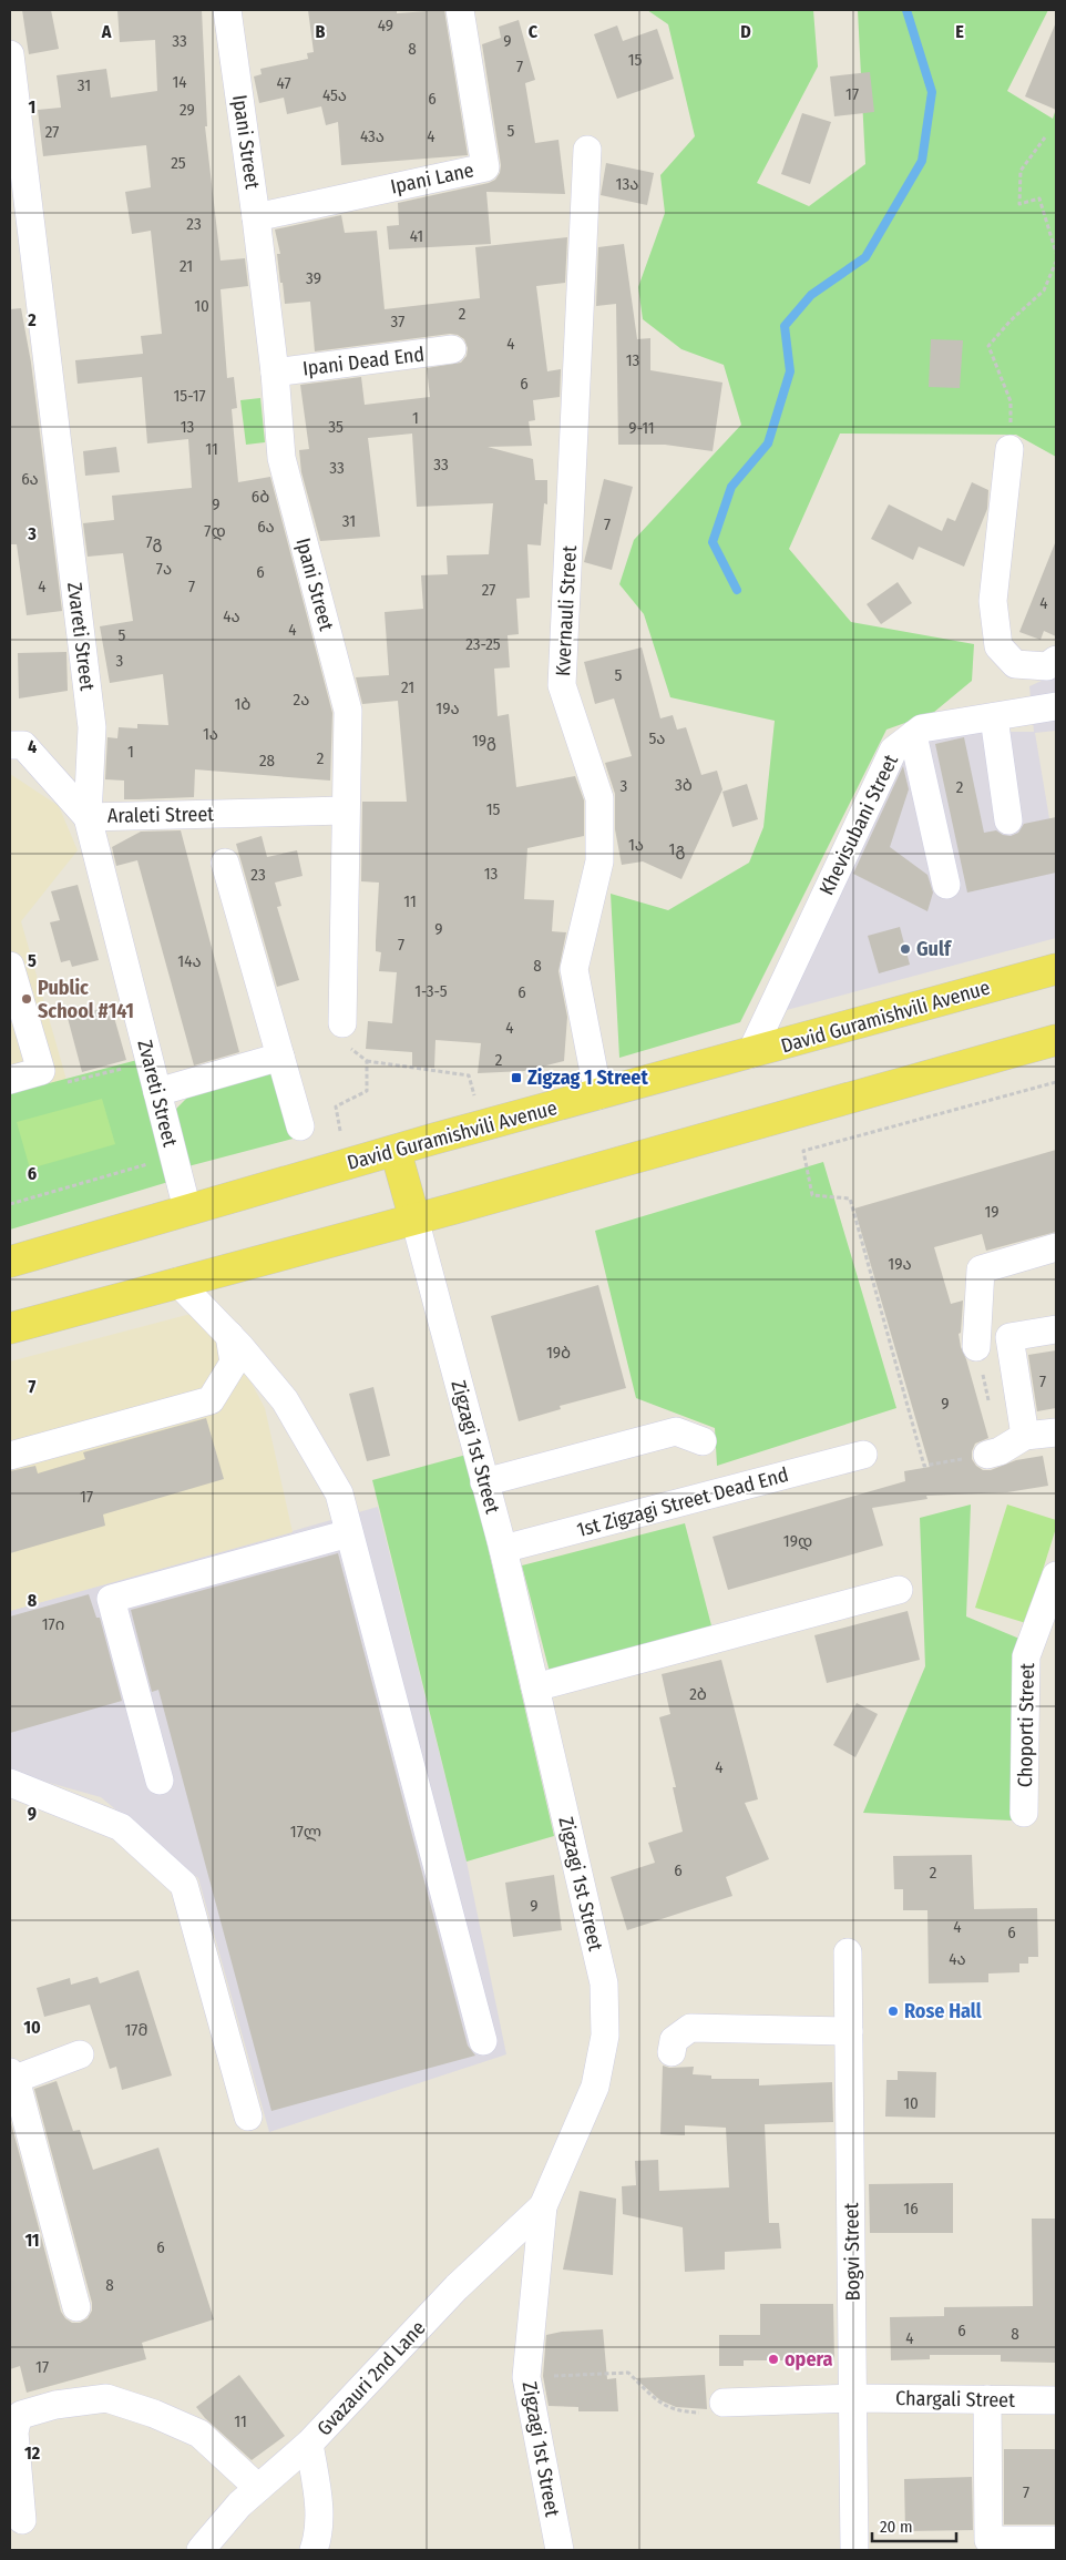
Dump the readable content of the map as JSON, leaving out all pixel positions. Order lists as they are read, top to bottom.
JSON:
{
  "streets": {
    "main road": ["David Guramishvili Avenue"],
    "street": [
      "Ipani Street",
      "Ipani Lane",
      "Ipani Dead End",
      "Kvernauli Street",
      "Zvareti Street",
      "Araleti Street",
      "Khevisubani Street",
      "Zigzagi 1st Street",
      "1st Zigzagi Street Dead End",
      "Choporti Street",
      "Bogvi Street",
      "Gvazauri 2nd Lane",
      "Chargali Street"
    ]
  },
  "crossings": [
    ["Ipani Street", "Ipani Lane"],
    ["Ipani Street", "Ipani Dead End"],
    ["Ipani Street", "Araleti Street"],
    ["Kvernauli Street", "David Guramishvili Avenue"],
    ["Zvareti Street", "Araleti Street"],
    ["Zvareti Street", "David Guramishvili Avenue"],
    ["Khevisubani Street", "David Guramishvili Avenue"],
    ["Zigzagi 1st Street", "1st Zigzagi Street Dead End"],
    ["Zigzagi 1st Street", "Gvazauri 2nd Lane"],
    ["Bogvi Street", "Chargali Street"]
  ],
  "places": {
    "other": [
      "Gulf",
      "Public School #141",
      "Rose Hall",
      "opera"
    ],
    "transit": ["Zigzag 1 Street"]
  },
  "house_numbers": [
    "49",
    "33",
    "9",
    "8",
    "15",
    "7",
    "14",
    "47",
    "31",
    "17",
    "45ა",
    "6",
    "29",
    "5",
    "27",
    "43ა",
    "4",
    "25",
    "13ა",
    "23",
    "41",
    "21",
    "39",
    "10",
    "2",
    "37",
    "4",
    "13",
    "6",
    "15-17",
    "1",
    "13",
    "35",
    "9-11",
    "11",
    "33",
    "33",
    "6ა",
    "6ბ",
    "9",
    "31",
    "7",
    "6ა",
    "7დ",
    "7გ",
    "7ა",
    "6",
    "4",
    "7",
    "27",
    "4",
    "4ა",
    "4",
    "5",
    "23-25",
    "3",
    "5",
    "21",
    "2ა",
    "1ბ",
    "19ა",
    "1ა",
    "5ა",
    "19გ",
    "1",
    "2",
    "28",
    "3ბ",
    "3",
    "2",
    "15",
    "1ა",
    "1გ",
    "13",
    "23",
    "11",
    "9",
    "7",
    "14ა",
    "8",
    "1-3-5",
    "6",
    "4",
    "2",
    "19",
    "19ა",
    "19ბ",
    "7",
    "9",
    "17",
    "19დ",
    "17ი",
    "2ბ",
    "4",
    "17ლ",
    "6",
    "2",
    "9",
    "4",
    "6",
    "4ა",
    "17მ",
    "10",
    "16",
    "6",
    "8",
    "6",
    "8",
    "4",
    "17",
    "11",
    "7"
  ],
  "scale_bar": "20 m",
  "grid": {
    "columns": [
      "A",
      "B",
      "C",
      "D",
      "E"
    ],
    "rows": [
      "1",
      "2",
      "3",
      "4",
      "5",
      "6",
      "7",
      "8",
      "9",
      "10",
      "11",
      "12"
    ]
  }
}
